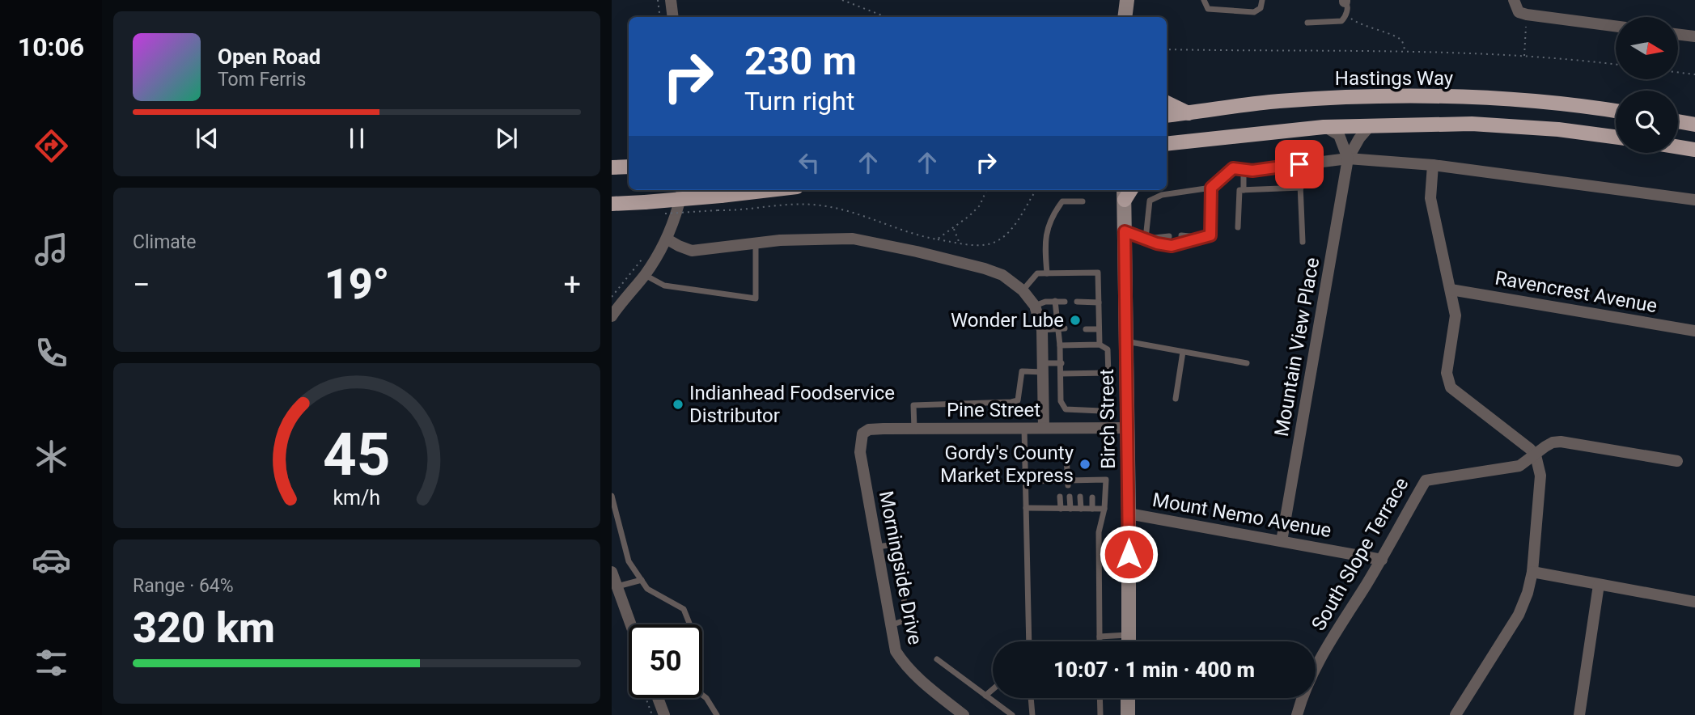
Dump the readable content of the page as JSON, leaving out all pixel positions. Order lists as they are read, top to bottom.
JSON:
{
  "streets": {
    "main road": ["Hastings Way", "Birch Street"],
    "street": [
      "Ravencrest Avenue",
      "Mountain View Place",
      "Pine Street",
      "Mount Nemo Avenue",
      "South Slope Terrace",
      "Morningside Drive"
    ]
  },
  "crossings": [
    ["Mountain View Place", "Mount Nemo Avenue"],
    ["Pine Street", "Birch Street"],
    ["Pine Street", "Morningside Drive"],
    ["Birch Street", "Mount Nemo Avenue"],
    ["Mount Nemo Avenue", "South Slope Terrace"]
  ],
  "places": ["Wonder Lube", "Indianhead Foodservice Distributor", "Gordy's County Market Express"],
  "north": "right",
  "page": {
    "tabs": "10:06",
    "turn": ["230 m", "Turn right"],
    "song": ["Open Road", "Tom Ferris"],
    "tile": [
      "Climate",
      ["Range · 64%", "320 km"]
    ],
    "heat": ["−", "19°", "+"],
    "limit": "50",
    "trip": "10:07 · 1 min · 400 m",
    "gauge": ["45", "km/h"]
  }
}
